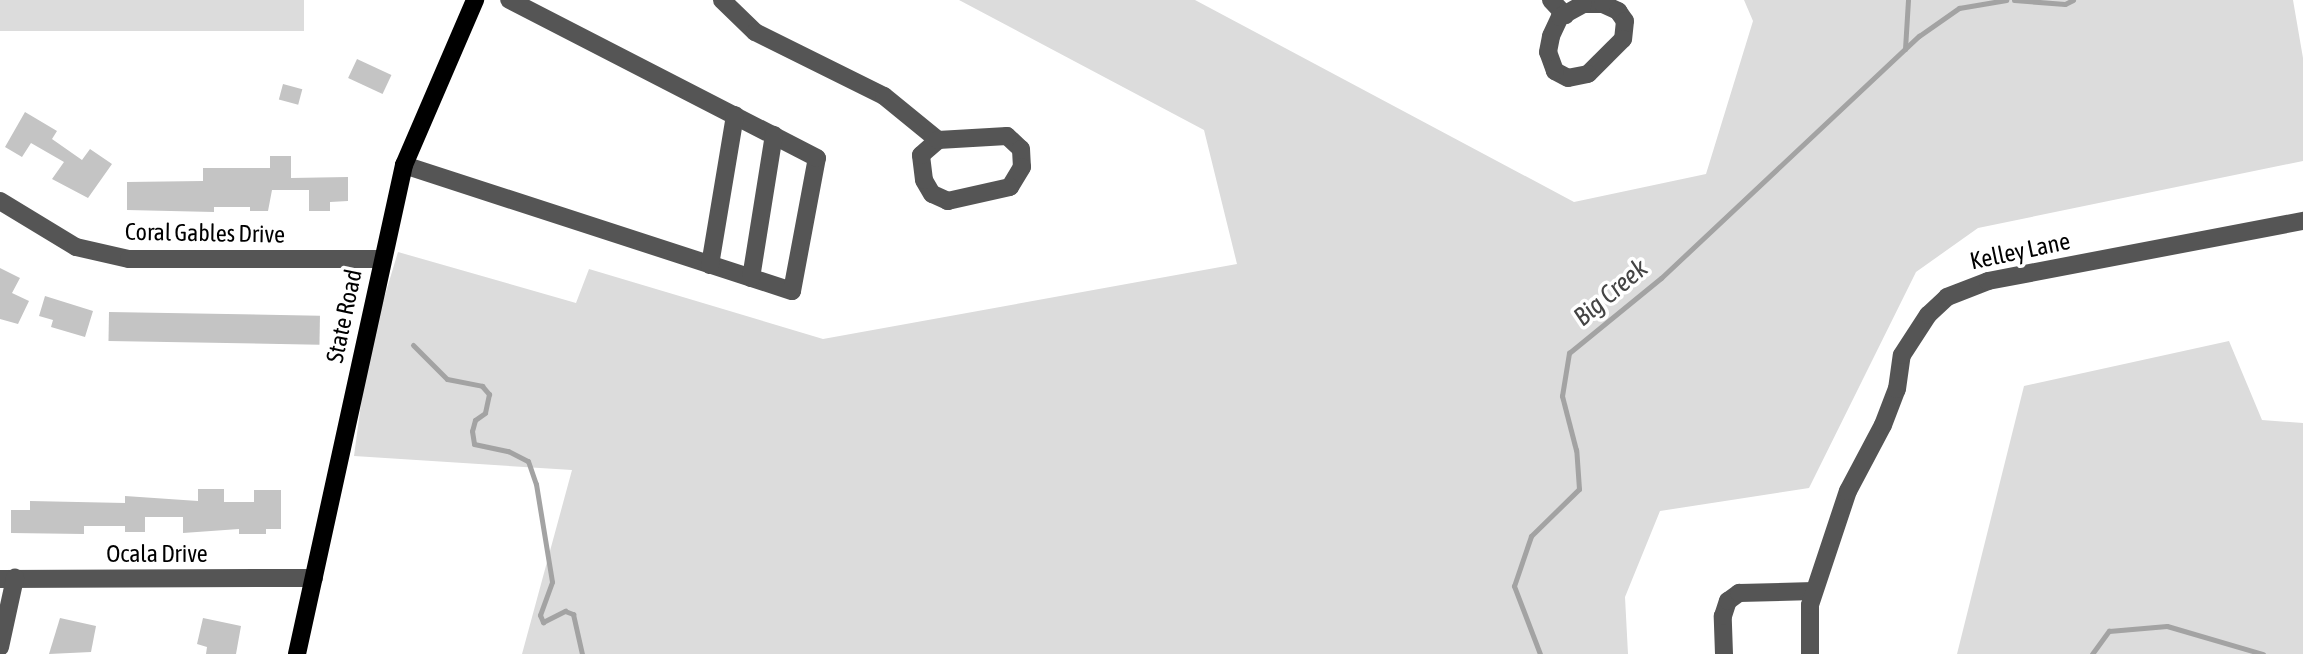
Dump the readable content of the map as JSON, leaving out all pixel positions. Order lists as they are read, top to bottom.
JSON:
{
  "streets": {
    "main road": ["State Road"],
    "street": ["Coral Gables Drive", "Kelley Lane", "Ocala Drive"]
  },
  "crossings": [
    ["Coral Gables Drive", "State Road"],
    ["State Road", "Ocala Drive"]
  ],
  "water": ["Big Creek"]
}
